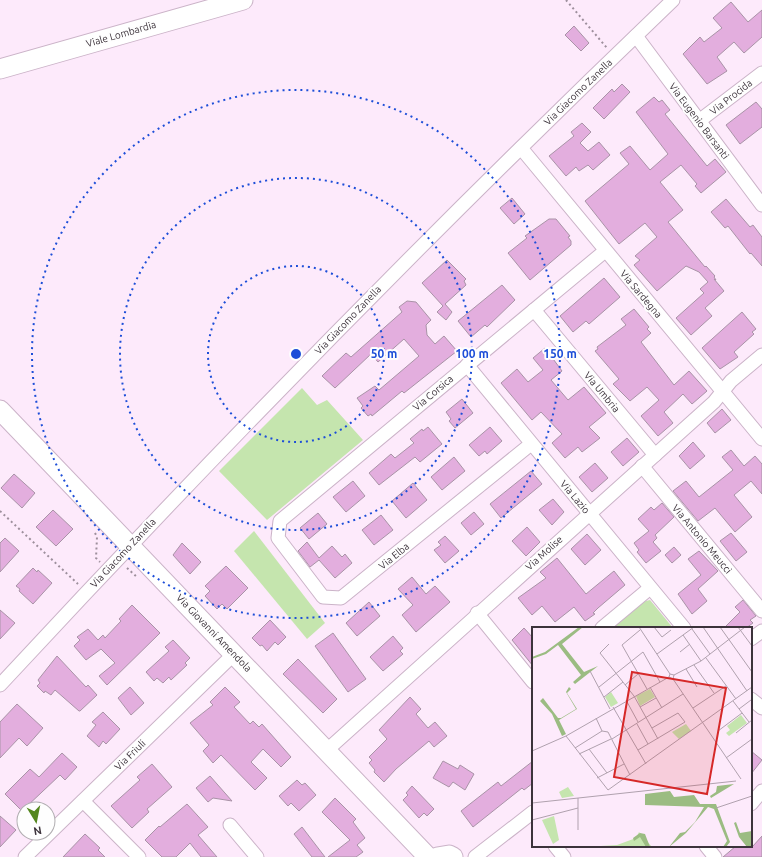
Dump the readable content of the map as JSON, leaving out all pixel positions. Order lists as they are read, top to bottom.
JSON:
{
  "streets": {
    "street": [
      "Viale Lombardia",
      "Via Giacomo Zanella",
      "Via Procida",
      "Via Eugenio Barsanti",
      "Via Sardegna",
      "Via Umbria",
      "Via Corsica",
      "Via Lazio",
      "Via Antonio Meucci",
      "Via Molise",
      "Via Elba",
      "Via Giovanni Amendola",
      "Via Friuli"
    ]
  },
  "crossings": [
    ["Via Giacomo Zanella", "Via Eugenio Barsanti"],
    ["Via Giacomo Zanella", "Via Sardegna"],
    ["Via Giacomo Zanella", "Via Giovanni Amendola"],
    ["Via Procida", "Via Eugenio Barsanti"],
    ["Via Sardegna", "Via Corsica"],
    ["Via Sardegna", "Via Molise"],
    ["Via Umbria", "Via Corsica"],
    ["Via Umbria", "Via Molise"],
    ["Via Corsica", "Via Lazio"],
    ["Via Corsica", "Via Elba"],
    ["Via Lazio", "Via Molise"],
    ["Via Lazio", "Via Elba"],
    ["Via Antonio Meucci", "Via Molise"],
    ["Via Molise", "Via Giovanni Amendola"],
    ["Via Giovanni Amendola", "Via Friuli"]
  ],
  "north": "bottom",
  "rings": ["50 m", "100 m", "150 m"]
}
